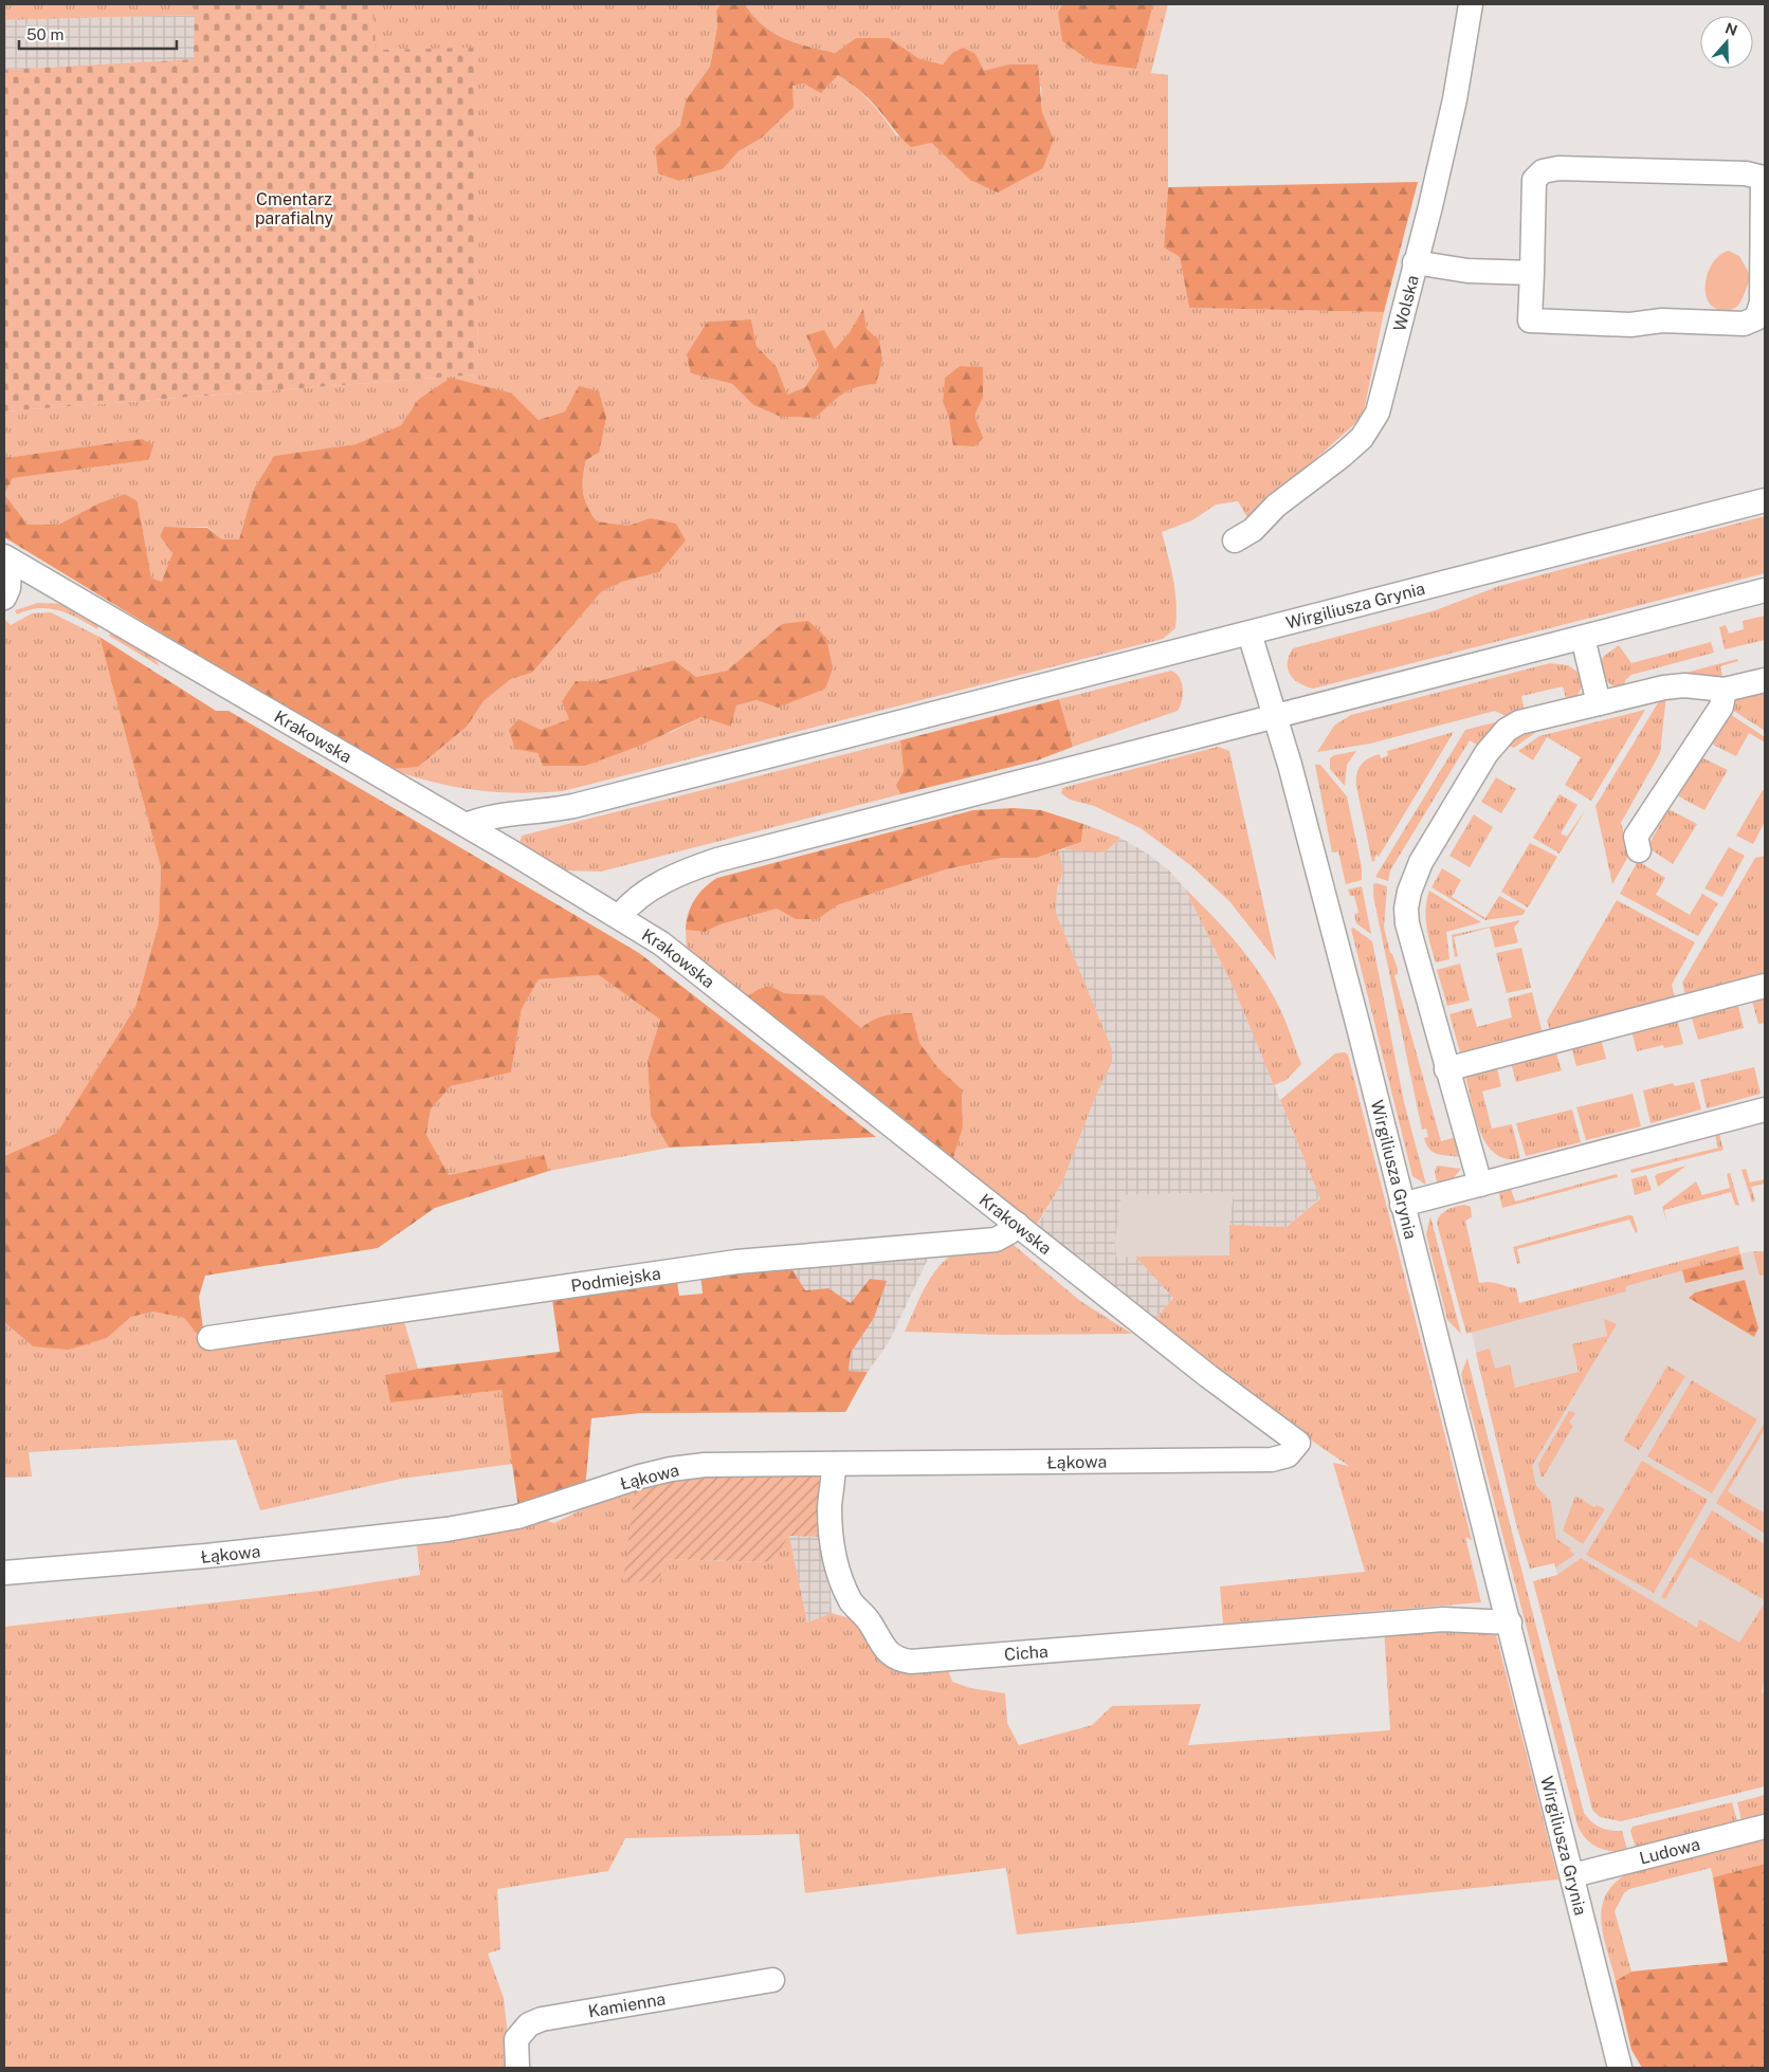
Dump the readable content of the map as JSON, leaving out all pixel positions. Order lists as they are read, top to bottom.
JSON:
{
  "streets": {
    "street": [
      "Wolska",
      "Wirgiliusza Grynia",
      "Krakowska",
      "Podmiejska",
      "Łąkowa",
      "Cicha",
      "Ludowa",
      "Kamienna"
    ]
  },
  "crossings": [
    ["Wirgiliusza Grynia", "Krakowska"],
    ["Wirgiliusza Grynia", "Cicha"],
    ["Wirgiliusza Grynia", "Ludowa"],
    ["Krakowska", "Podmiejska"],
    ["Krakowska", "Łąkowa"],
    ["Łąkowa", "Cicha"]
  ],
  "parks": ["Cmentarz parafialny"],
  "scale_bar": "50 m",
  "north": "top"
}
